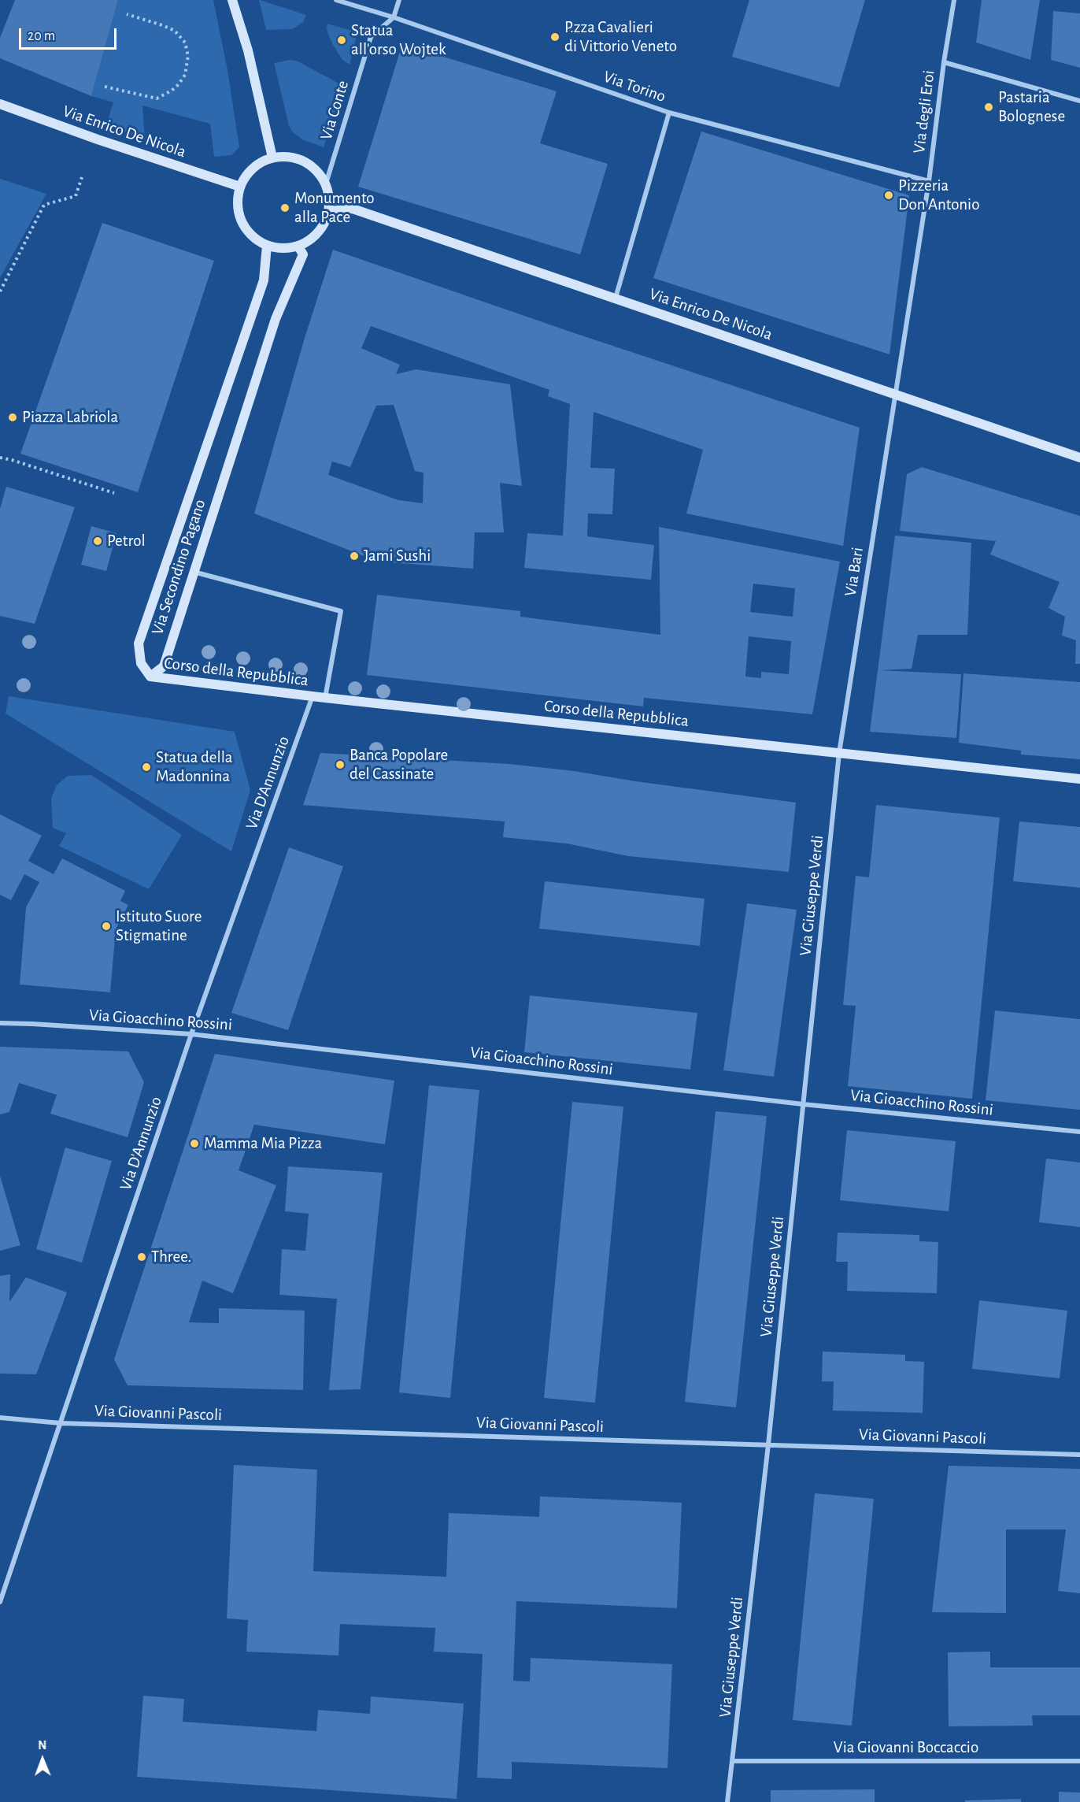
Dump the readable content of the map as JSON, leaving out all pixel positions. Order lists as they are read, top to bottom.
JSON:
{
  "streets": {
    "main road": ["Via Enrico De Nicola", "Via Secondino Pagano", "Corso della Repubblica"],
    "street": [
      "Via Torino",
      "Via Conte",
      "Via degli Eroi",
      "Via Bari",
      "Via D'Annunzio",
      "Via Giuseppe Verdi",
      "Via Gioacchino Rossini",
      "Via Giovanni Pascoli",
      "Via Giovanni Boccaccio"
    ]
  },
  "crossings": [
    ["Via Torino", "Via Conte"],
    ["Via Torino", "Via degli Eroi"],
    ["Via Conte", "Via Enrico De Nicola"],
    ["Via Conte", "Via Secondino Pagano"],
    ["Via degli Eroi", "Via Enrico De Nicola"],
    ["Via degli Eroi", "Via Bari"],
    ["Via Enrico De Nicola", "Via Secondino Pagano"],
    ["Via Enrico De Nicola", "Via Bari"],
    ["Via Secondino Pagano", "Corso della Repubblica"],
    ["Via Bari", "Corso della Repubblica"],
    ["Via Bari", "Via Giuseppe Verdi"],
    ["Corso della Repubblica", "Via D'Annunzio"],
    ["Corso della Repubblica", "Via Giuseppe Verdi"],
    ["Via D'Annunzio", "Via Gioacchino Rossini"],
    ["Via D'Annunzio", "Via Giovanni Pascoli"],
    ["Via Giuseppe Verdi", "Via Gioacchino Rossini"],
    ["Via Giuseppe Verdi", "Via Giovanni Pascoli"],
    ["Via Giuseppe Verdi", "Via Giovanni Boccaccio"]
  ],
  "places": [
    "P.zza Cavalieri di Vittorio Veneto",
    "Statua all'orso Wojtek",
    "Pastaria Bolognese",
    "Pizzeria Don Antonio",
    "Monumento alla Pace",
    "Piazza Labriola",
    "Petrol",
    "Jami Sushi",
    "Banca Popolare del Cassinate",
    "Statua della Madonnina",
    "Istituto Suore Stigmatine",
    "Mamma Mia Pizza",
    "Three."
  ],
  "scale_bar": "20 m",
  "north": "top"
}
